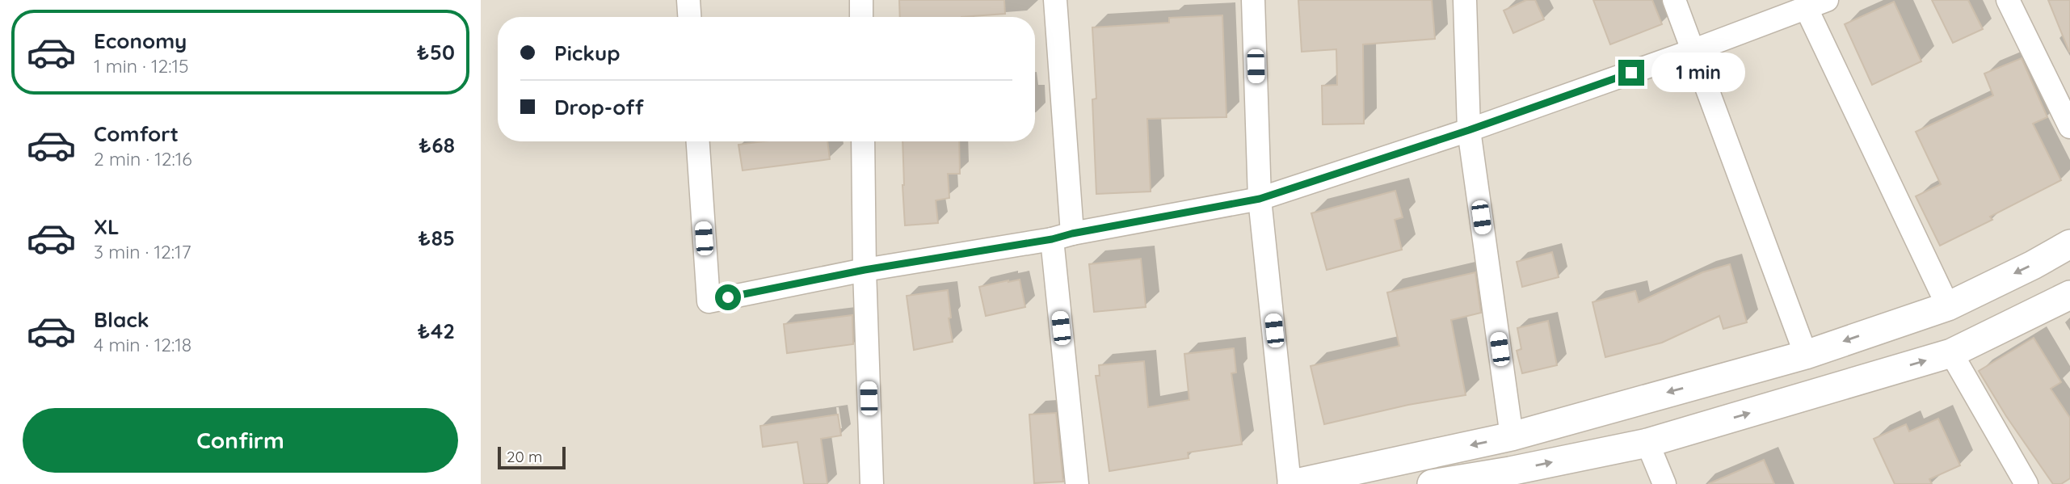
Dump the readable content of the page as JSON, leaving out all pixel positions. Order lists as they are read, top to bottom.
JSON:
{
  "scale_bar": "20 m",
  "page": {
    "list": [
      {
        "name": "Economy",
        "note": "1 min · 12:15",
        "value": "₺50"
      },
      {
        "name": "Comfort",
        "note": "2 min · 12:16",
        "value": "₺68"
      },
      {
        "name": "XL",
        "note": "3 min · 12:17",
        "value": "₺85"
      },
      {
        "name": "Black",
        "note": "4 min · 12:18",
        "value": "₺42"
      }
    ],
    "banner": ["Pickup", "Drop-off"],
    "bubble": "1 min",
    "buttons": "Confirm",
    "scale": "20 m"
  }
}
